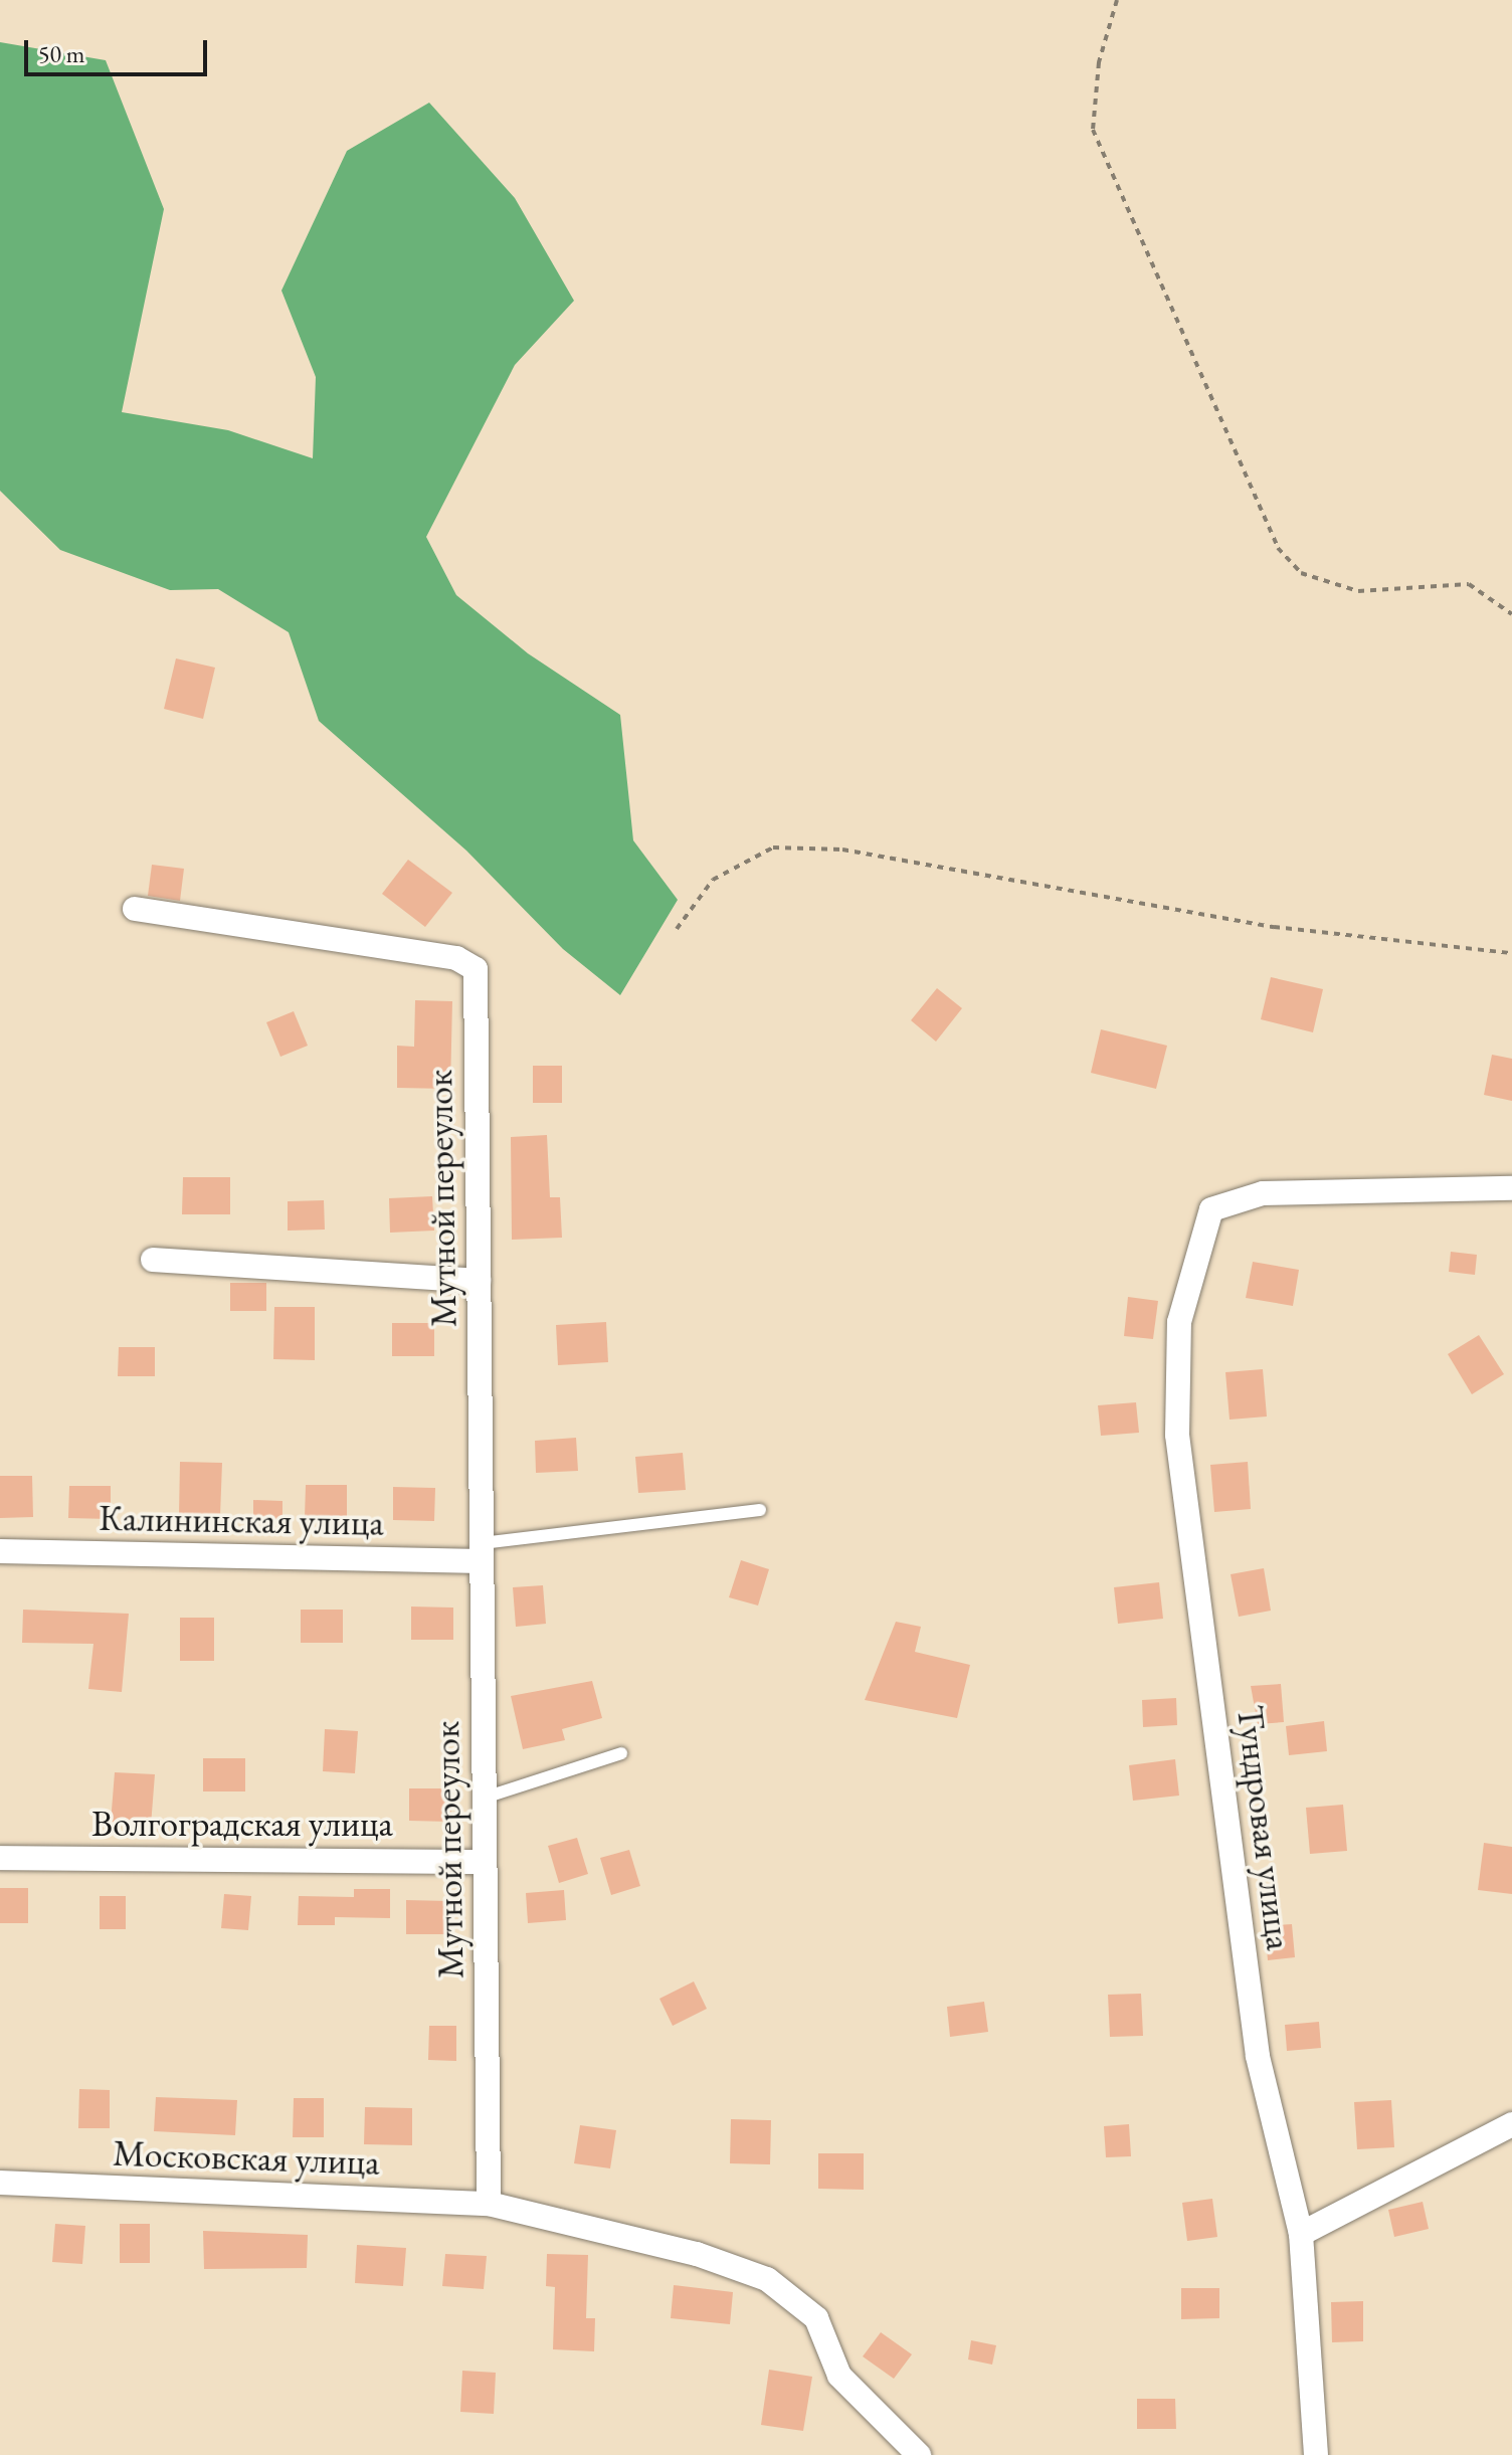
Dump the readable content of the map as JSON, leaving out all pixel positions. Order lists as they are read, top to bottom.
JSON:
{
  "streets": {
    "street": [
      "Мутной переулок",
      "Калининская улица",
      "Волгоградская улица",
      "Тундровая улица",
      "Московская улица"
    ]
  },
  "crossings": [
    ["Мутной переулок", "Калининская улица"],
    ["Мутной переулок", "Волгоградская улица"],
    ["Мутной переулок", "Московская улица"]
  ],
  "scale_bar": "50 m"
}
